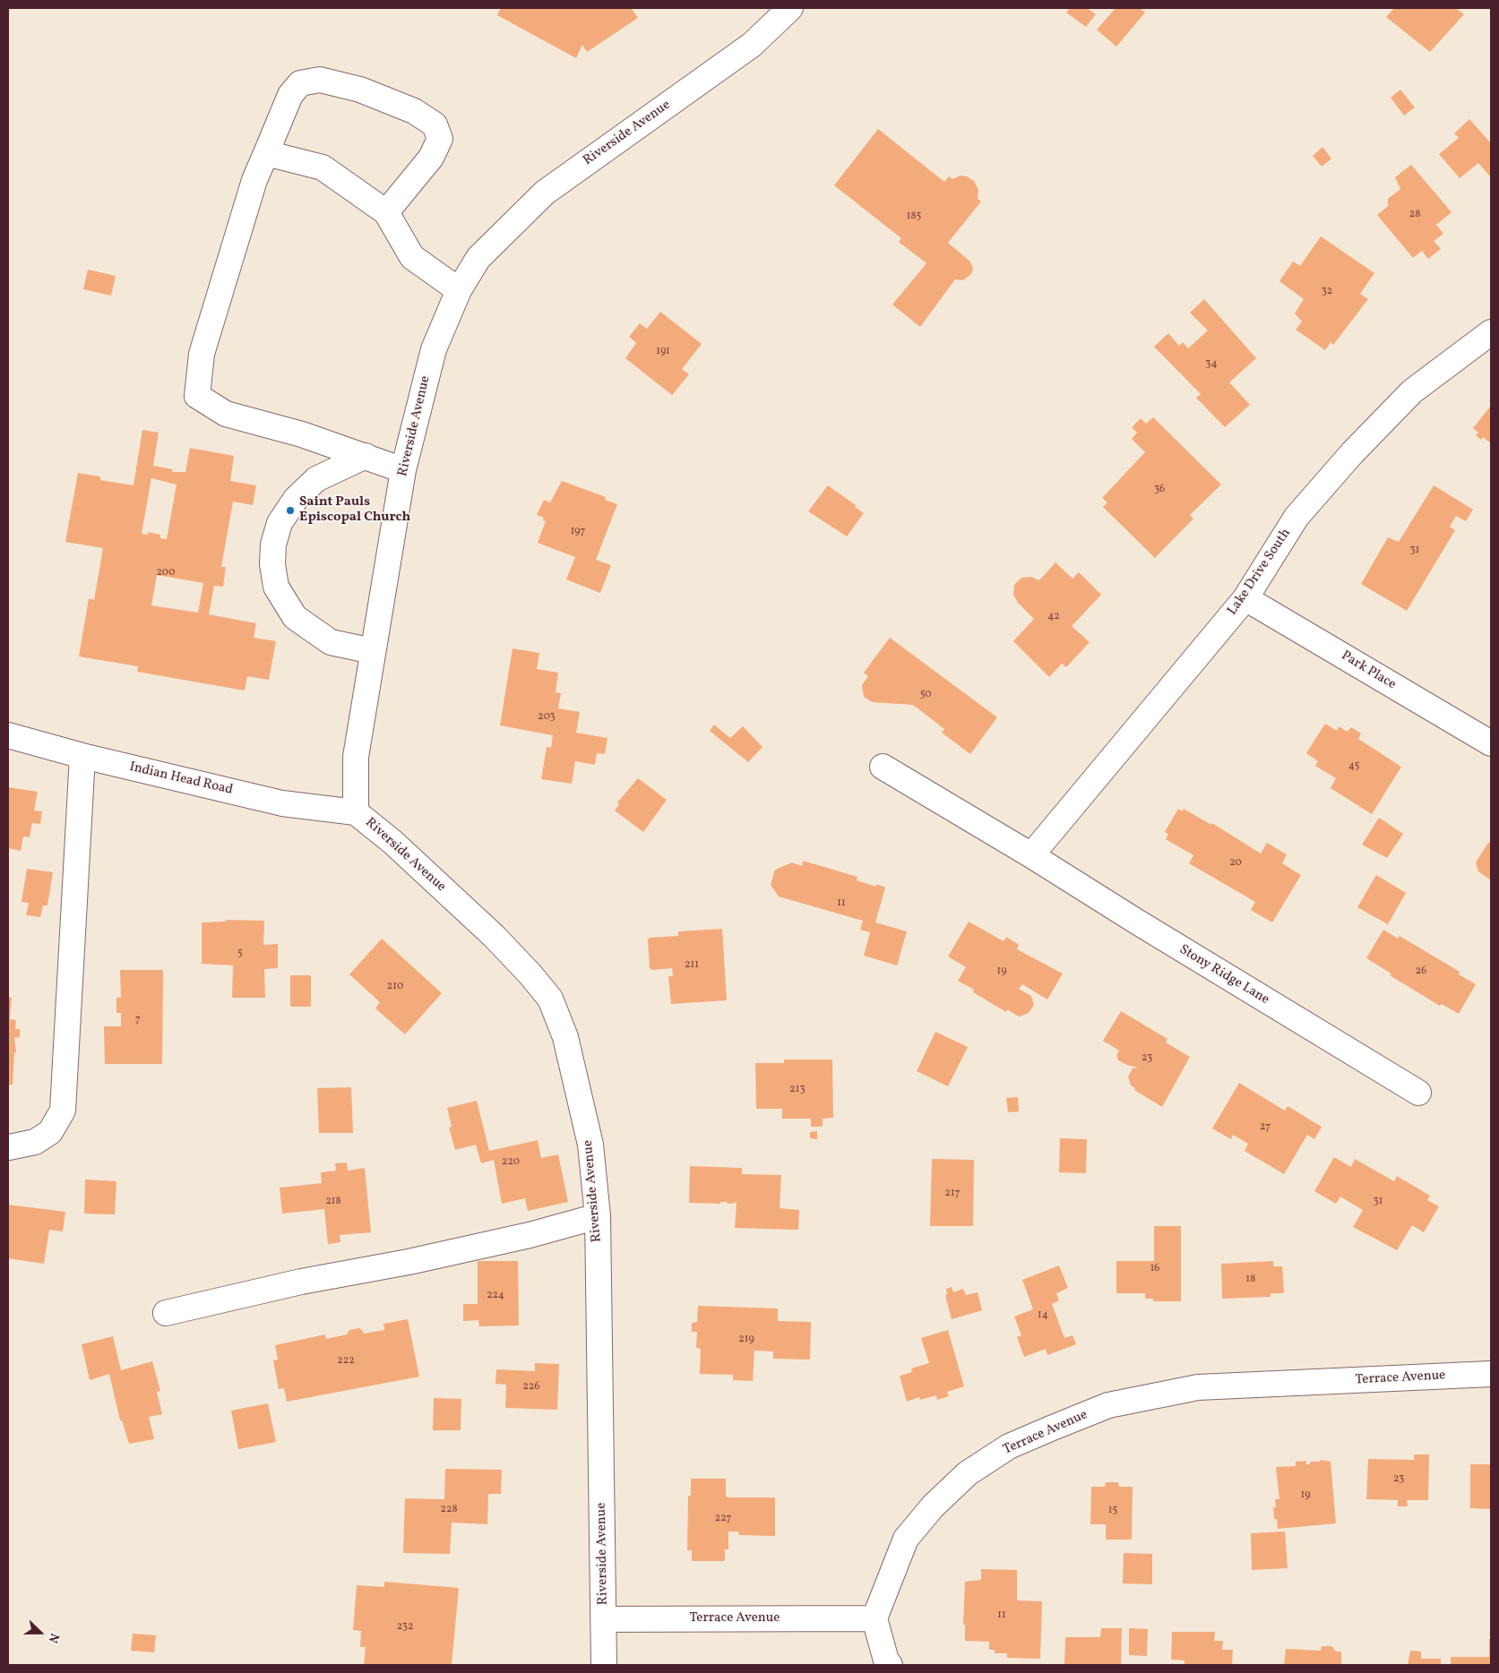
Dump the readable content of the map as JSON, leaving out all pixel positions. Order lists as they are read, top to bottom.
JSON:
{
  "streets": {
    "street": [
      "Riverside Avenue",
      "Lake Drive South",
      "Park Place",
      "Indian Head Road",
      "Stony Ridge Lane",
      "Terrace Avenue"
    ]
  },
  "crossings": [
    ["Riverside Avenue", "Indian Head Road"],
    ["Riverside Avenue", "Terrace Avenue"],
    ["Lake Drive South", "Park Place"],
    ["Lake Drive South", "Stony Ridge Lane"]
  ],
  "places": ["Saint Pauls Episcopal Church"],
  "house_numbers": [
    "28",
    "185",
    "32",
    "191",
    "34",
    "36",
    "197",
    "31",
    "200",
    "42",
    "50",
    "203",
    "45",
    "20",
    "11",
    "5",
    "211",
    "19",
    "26",
    "210",
    "7",
    "23",
    "213",
    "27",
    "220",
    "217",
    "218",
    "31",
    "16",
    "18",
    "224",
    "14",
    "219",
    "222",
    "226",
    "23",
    "19",
    "228",
    "15",
    "227",
    "11",
    "232"
  ],
  "north": "right"
}
